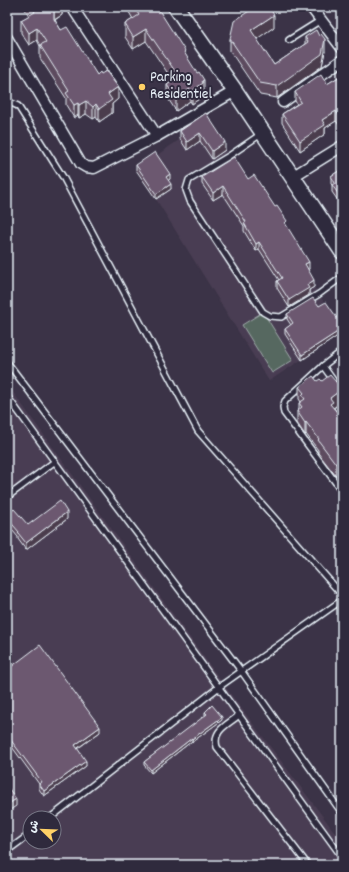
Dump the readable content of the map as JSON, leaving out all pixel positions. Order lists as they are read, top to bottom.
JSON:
{
  "places": ["Parking Residentiel"],
  "north": "top left"
}
